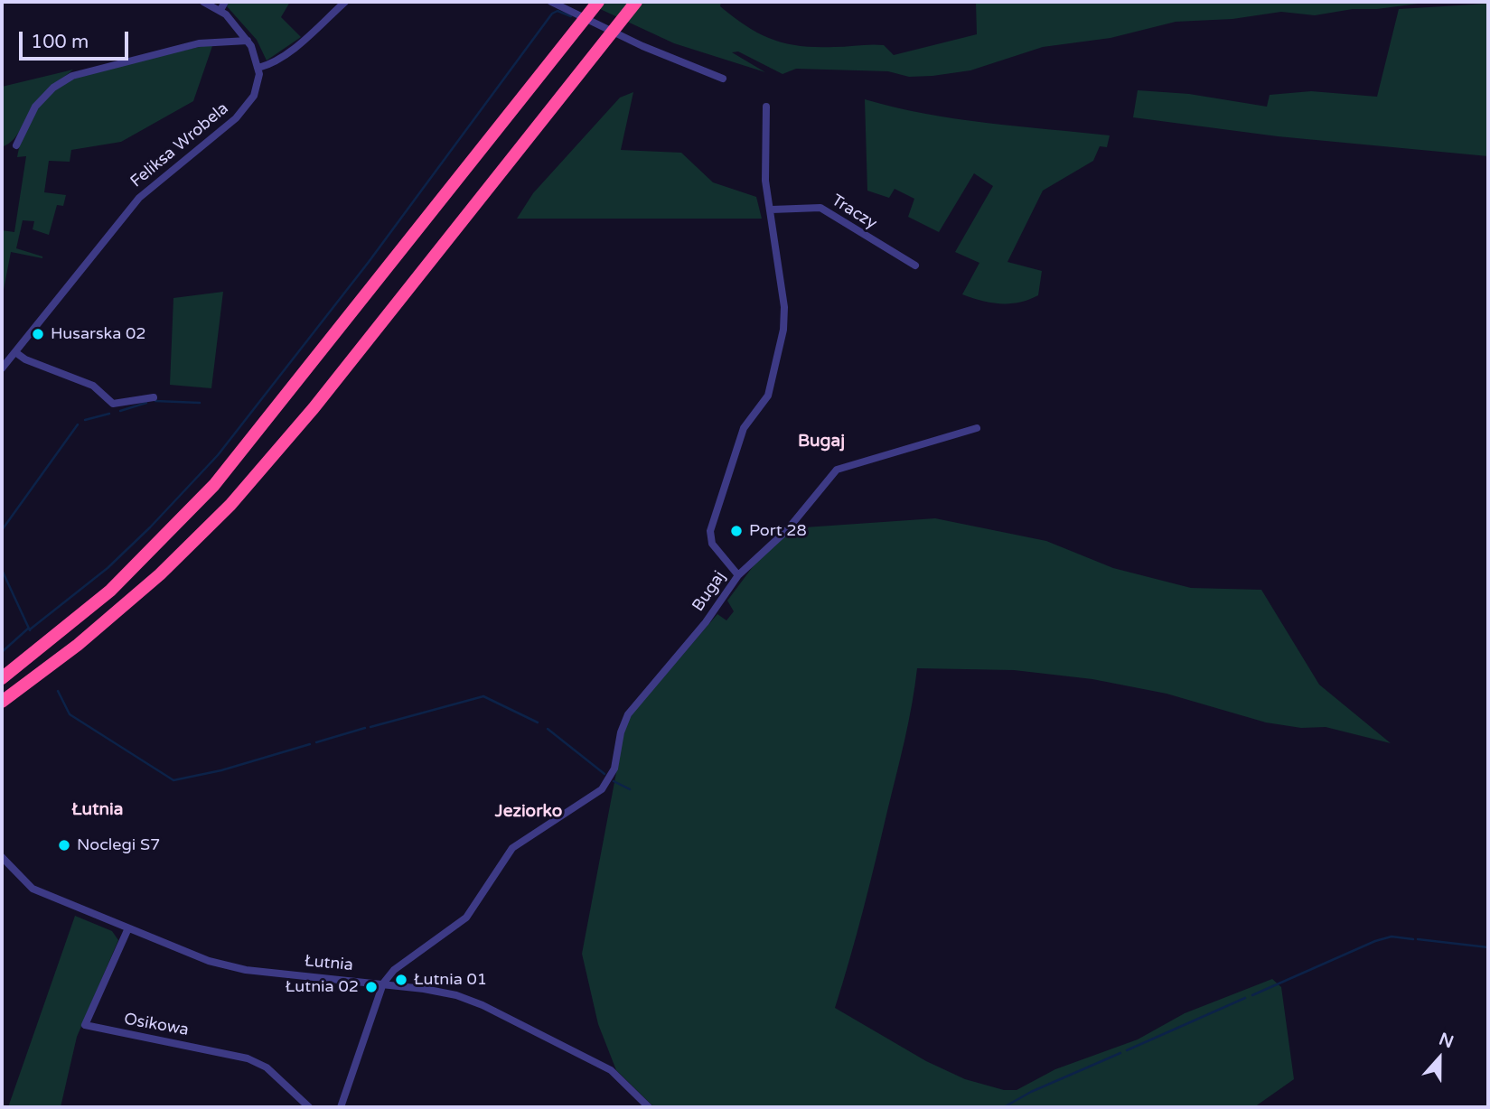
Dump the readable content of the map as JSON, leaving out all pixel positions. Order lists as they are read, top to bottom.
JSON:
{
  "streets": {
    "street": [
      "Feliksa Wrobela",
      "Traczy",
      "Bugaj",
      "Łutnia",
      "Osikowa"
    ]
  },
  "crossings": [
    ["Traczy", "Bugaj"],
    ["Bugaj", "Łutnia"],
    ["Łutnia", "Osikowa"]
  ],
  "districts": ["Bugaj", "Łutnia", "Jeziorko"],
  "places": [
    "Husarska 02",
    "Port 28",
    "Noclegi S7",
    "Łutnia 01",
    "Łutnia 02"
  ],
  "scale_bar": "100 m",
  "north": "top"
}
